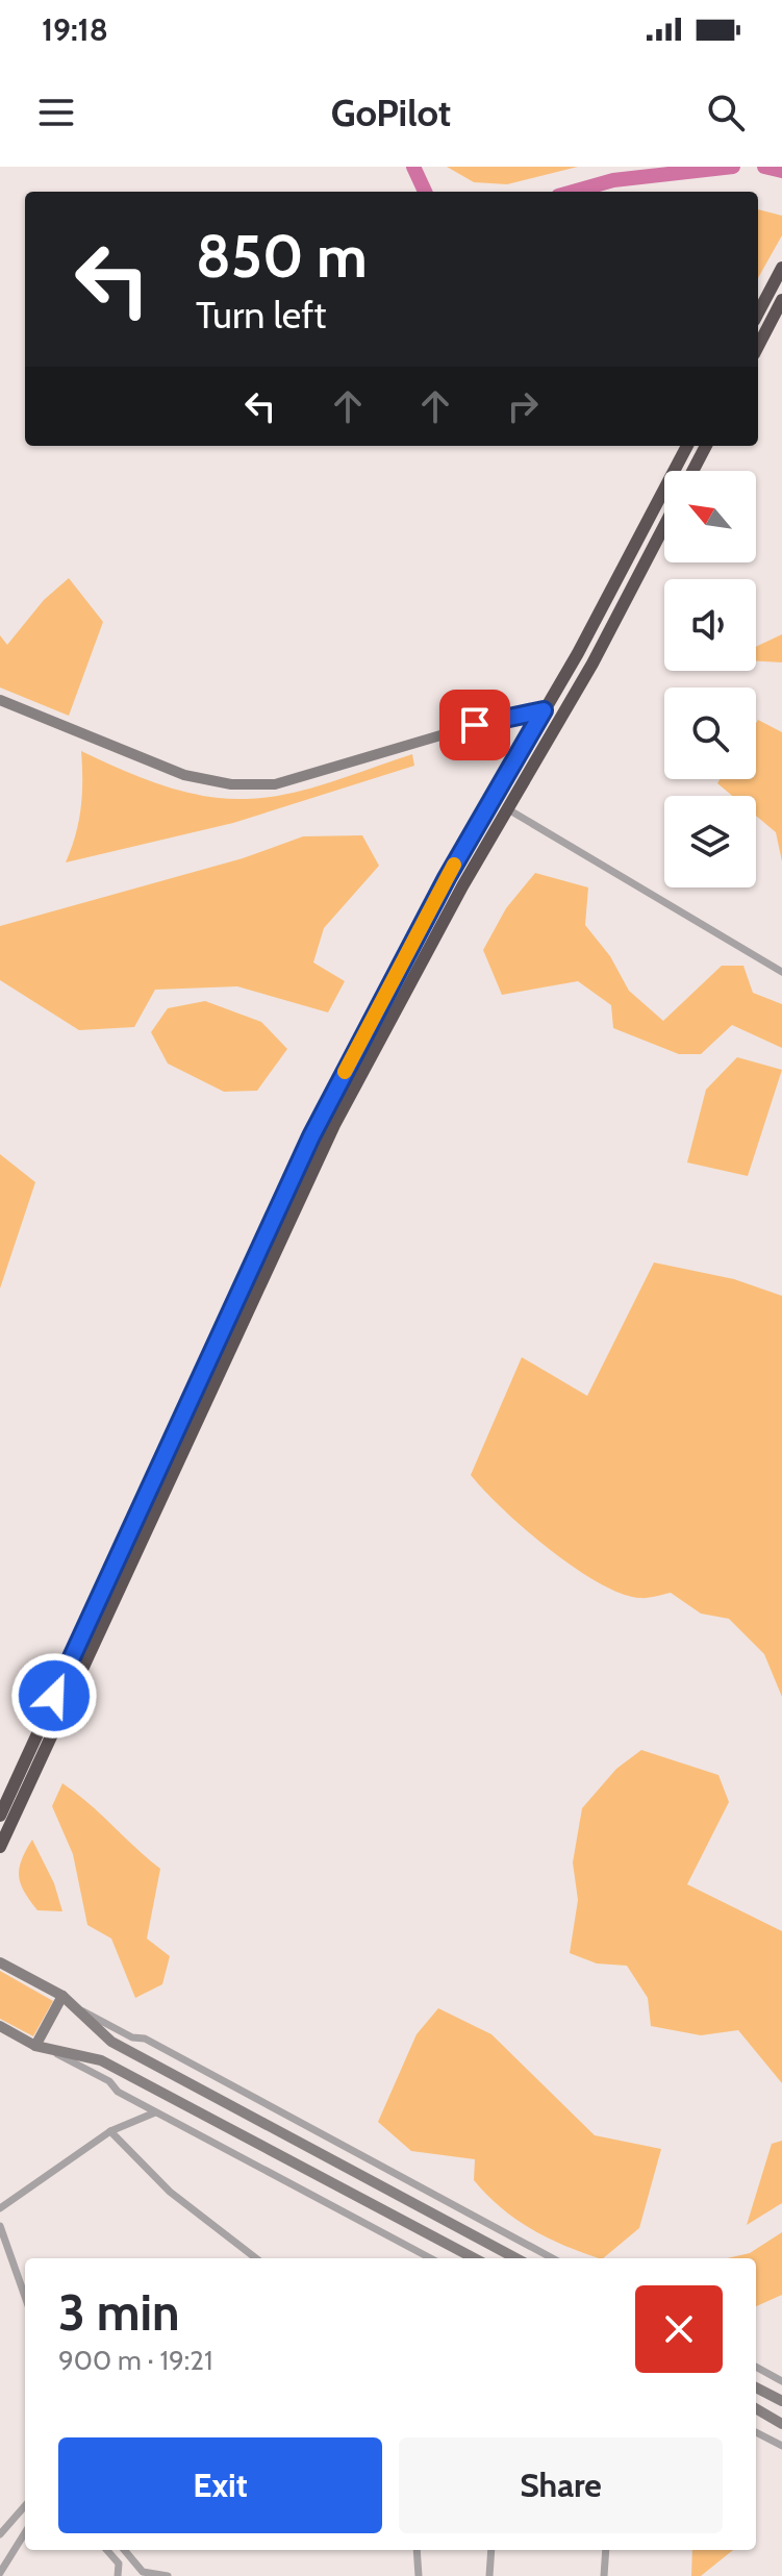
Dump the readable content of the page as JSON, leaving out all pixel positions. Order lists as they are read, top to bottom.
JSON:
{
  "north": "top left",
  "page": {
    "status": "19:18",
    "header": "GoPilot",
    "turn": ["850 m", "Turn left"],
    "heading": ["3 min", "900 m · 19:21"],
    "buttons": ["Exit", "Share"]
  }
}
